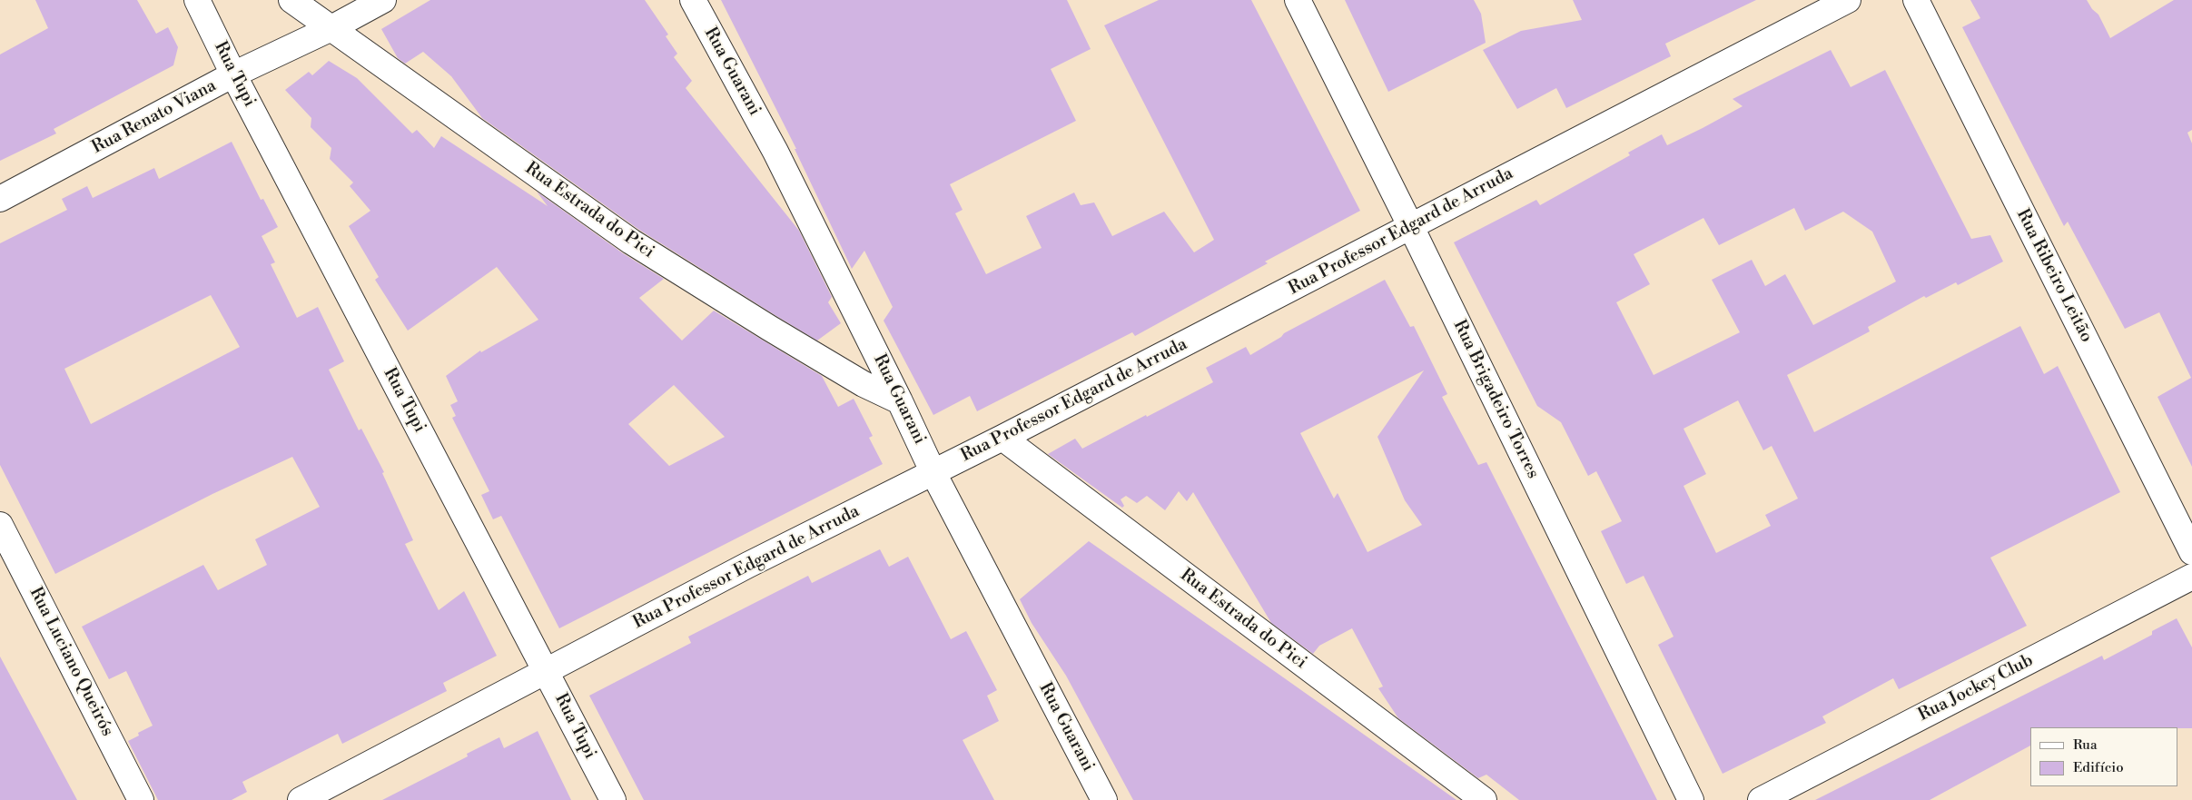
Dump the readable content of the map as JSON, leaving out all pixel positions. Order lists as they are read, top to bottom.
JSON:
{
  "streets": {
    "street": [
      "Rua Guarani",
      "Rua Tupi",
      "Rua Renato Viana",
      "Rua Estrada do Pici",
      "Rua Professor Edgard de Arruda",
      "Rua Ribeiro Leitão",
      "Rua Brigadeiro Torres",
      "Rua Luciano Queirós",
      "Rua Jockey Club"
    ]
  },
  "crossings": [
    ["Rua Guarani", "Rua Estrada do Pici"],
    ["Rua Guarani", "Rua Professor Edgard de Arruda"],
    ["Rua Tupi", "Rua Renato Viana"],
    ["Rua Tupi", "Rua Professor Edgard de Arruda"],
    ["Rua Renato Viana", "Rua Estrada do Pici"],
    ["Rua Estrada do Pici", "Rua Professor Edgard de Arruda"],
    ["Rua Professor Edgard de Arruda", "Rua Brigadeiro Torres"]
  ],
  "legend": ["Rua", "Edifício"]
}
